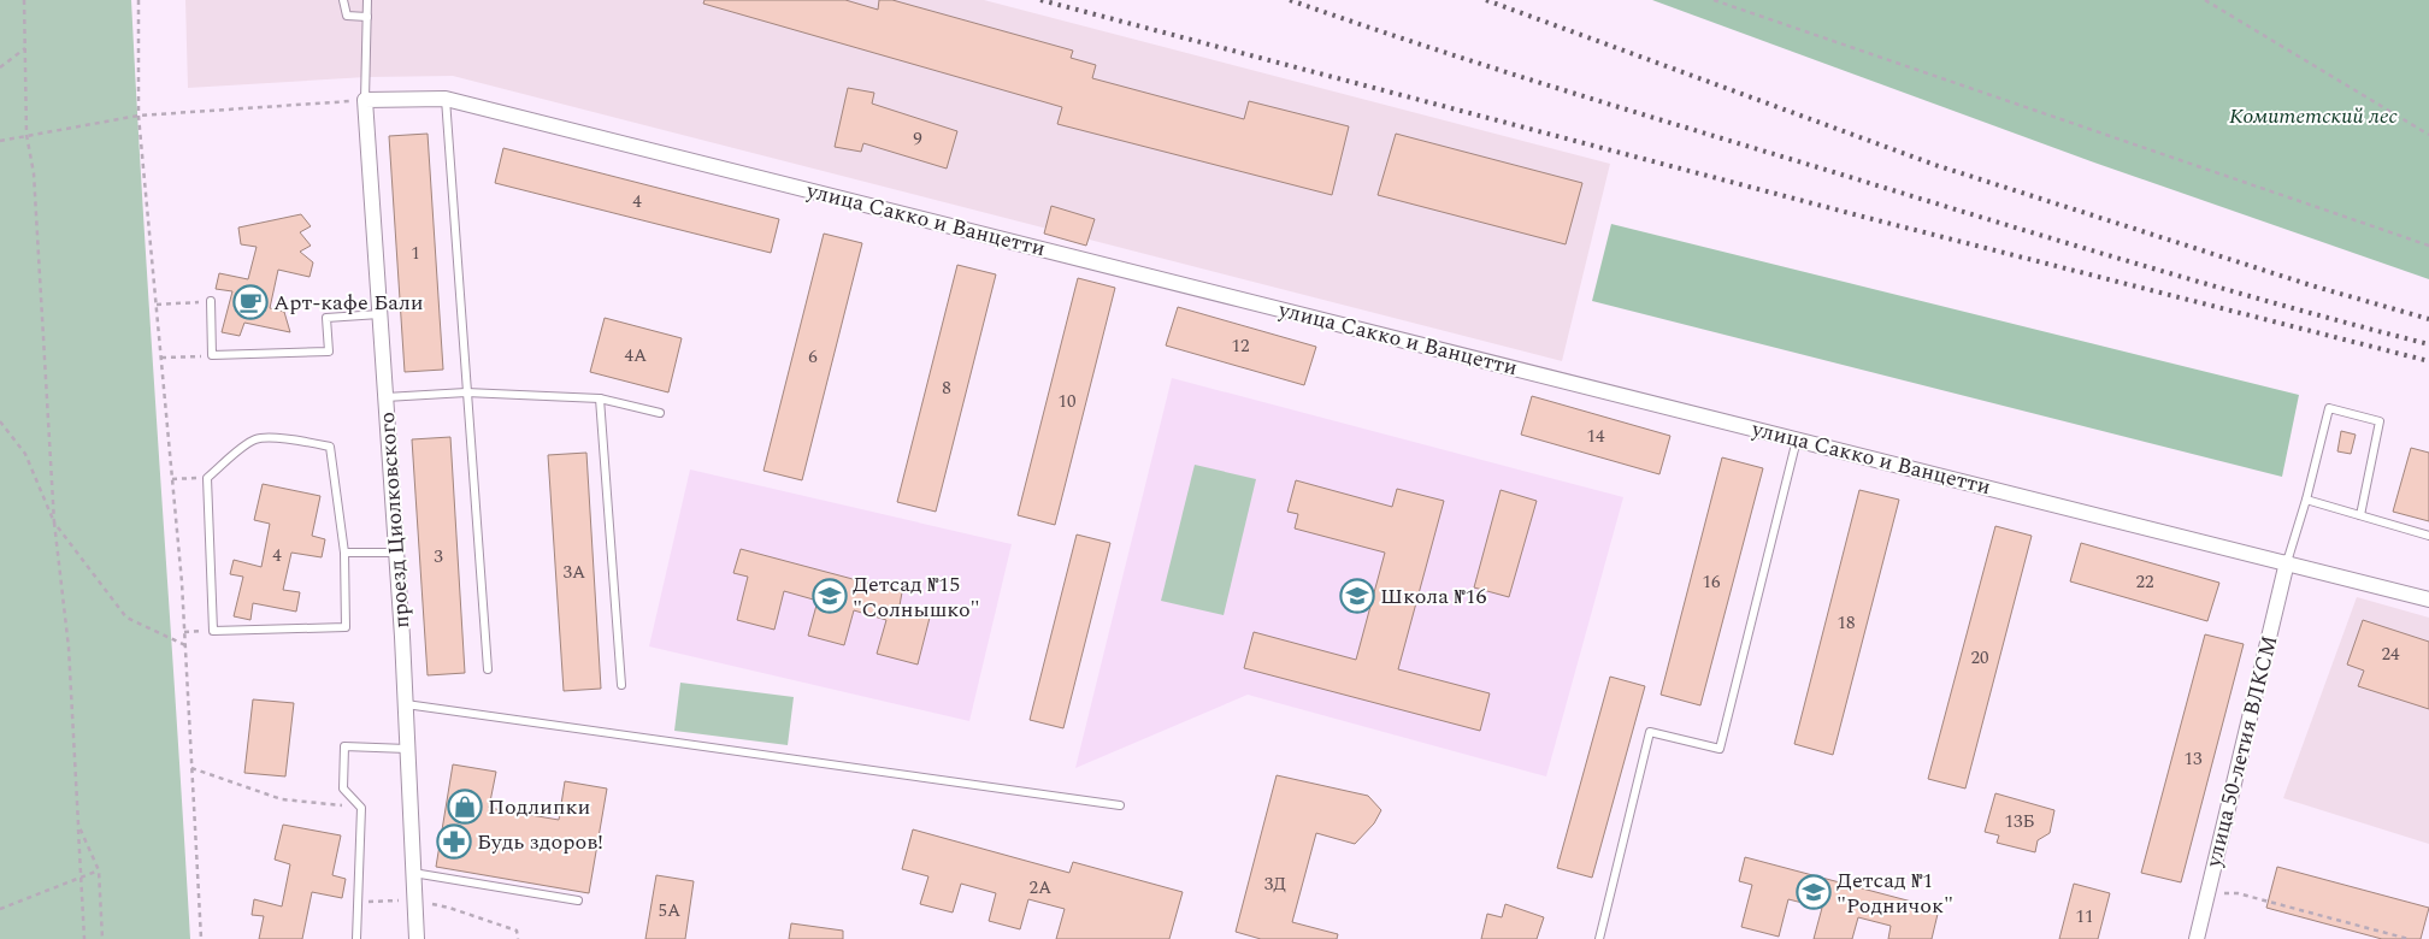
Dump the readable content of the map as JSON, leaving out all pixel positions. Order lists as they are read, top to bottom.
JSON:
{
  "streets": {
    "street": ["улица Сакко и Ванцетти", "проезд Циолковского", "улица 50-летия ВЛКСМ"]
  },
  "crossings": [
    ["улица Сакко и Ванцетти", "проезд Циолковского"],
    ["улица Сакко и Ванцетти", "улица 50-летия ВЛКСМ"]
  ],
  "parks": ["Комитетский лес"],
  "places": {
    "cafe": ["Арт-кафе Бали"],
    "school or university": ["Детсад №15 \"Солнышко\"", "Школа №16", "Детсад №1 \"Родничок\""],
    "shop": ["Подлипки"],
    "pharmacy": ["Будь здоров!"]
  },
  "house_numbers": [
    "9",
    "4",
    "1",
    "12",
    "4А",
    "6",
    "8",
    "10",
    "14",
    "4",
    "3",
    "3А",
    "16",
    "22",
    "18",
    "24",
    "20",
    "13",
    "13Б",
    "3Д",
    "2А",
    "5А",
    "11"
  ]
}
